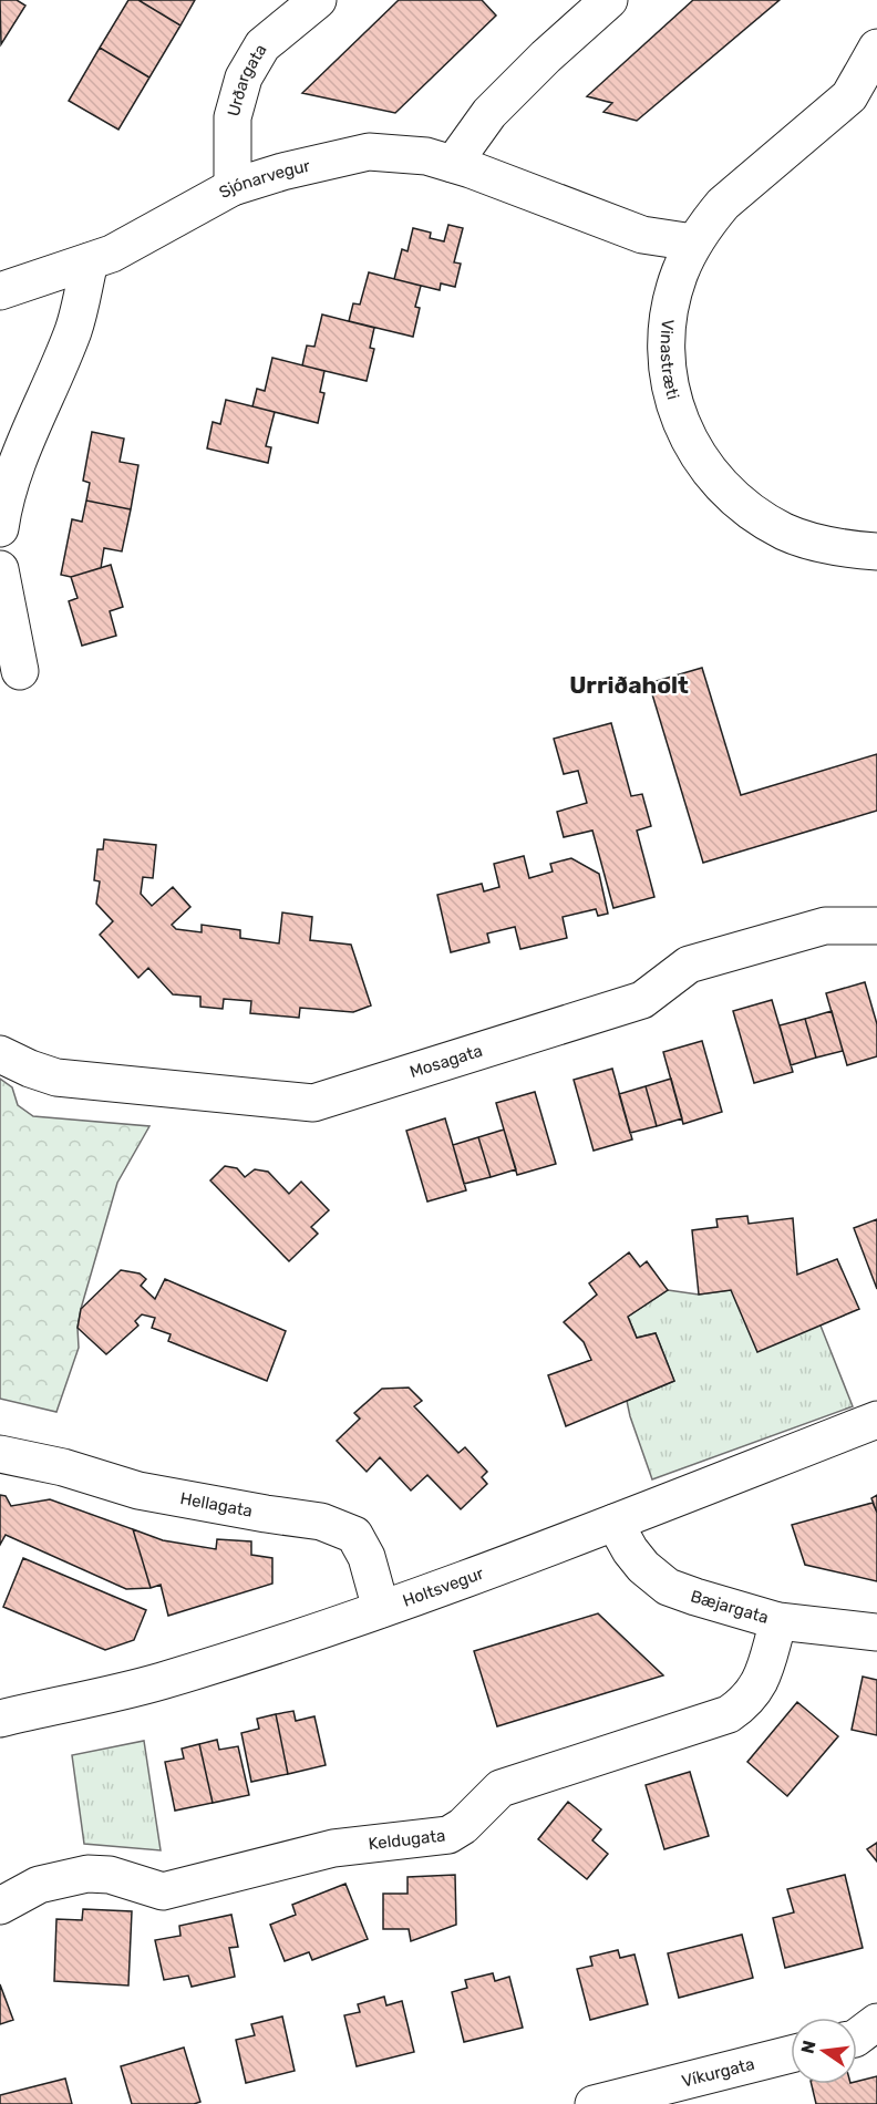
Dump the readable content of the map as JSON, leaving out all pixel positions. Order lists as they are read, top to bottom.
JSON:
{
  "streets": {
    "street": [
      "Urðargata",
      "Sjónarvegur",
      "Vinastræti",
      "Mosagata",
      "Hellagata",
      "Holtsvegur",
      "Bæjargata",
      "Keldugata",
      "Víkurgata"
    ]
  },
  "crossings": [
    ["Urðargata", "Sjónarvegur"],
    ["Sjónarvegur", "Vinastræti"],
    ["Hellagata", "Holtsvegur"],
    ["Holtsvegur", "Bæjargata"],
    ["Bæjargata", "Keldugata"]
  ],
  "districts": ["Urriðaholt"],
  "north": "left"
}
